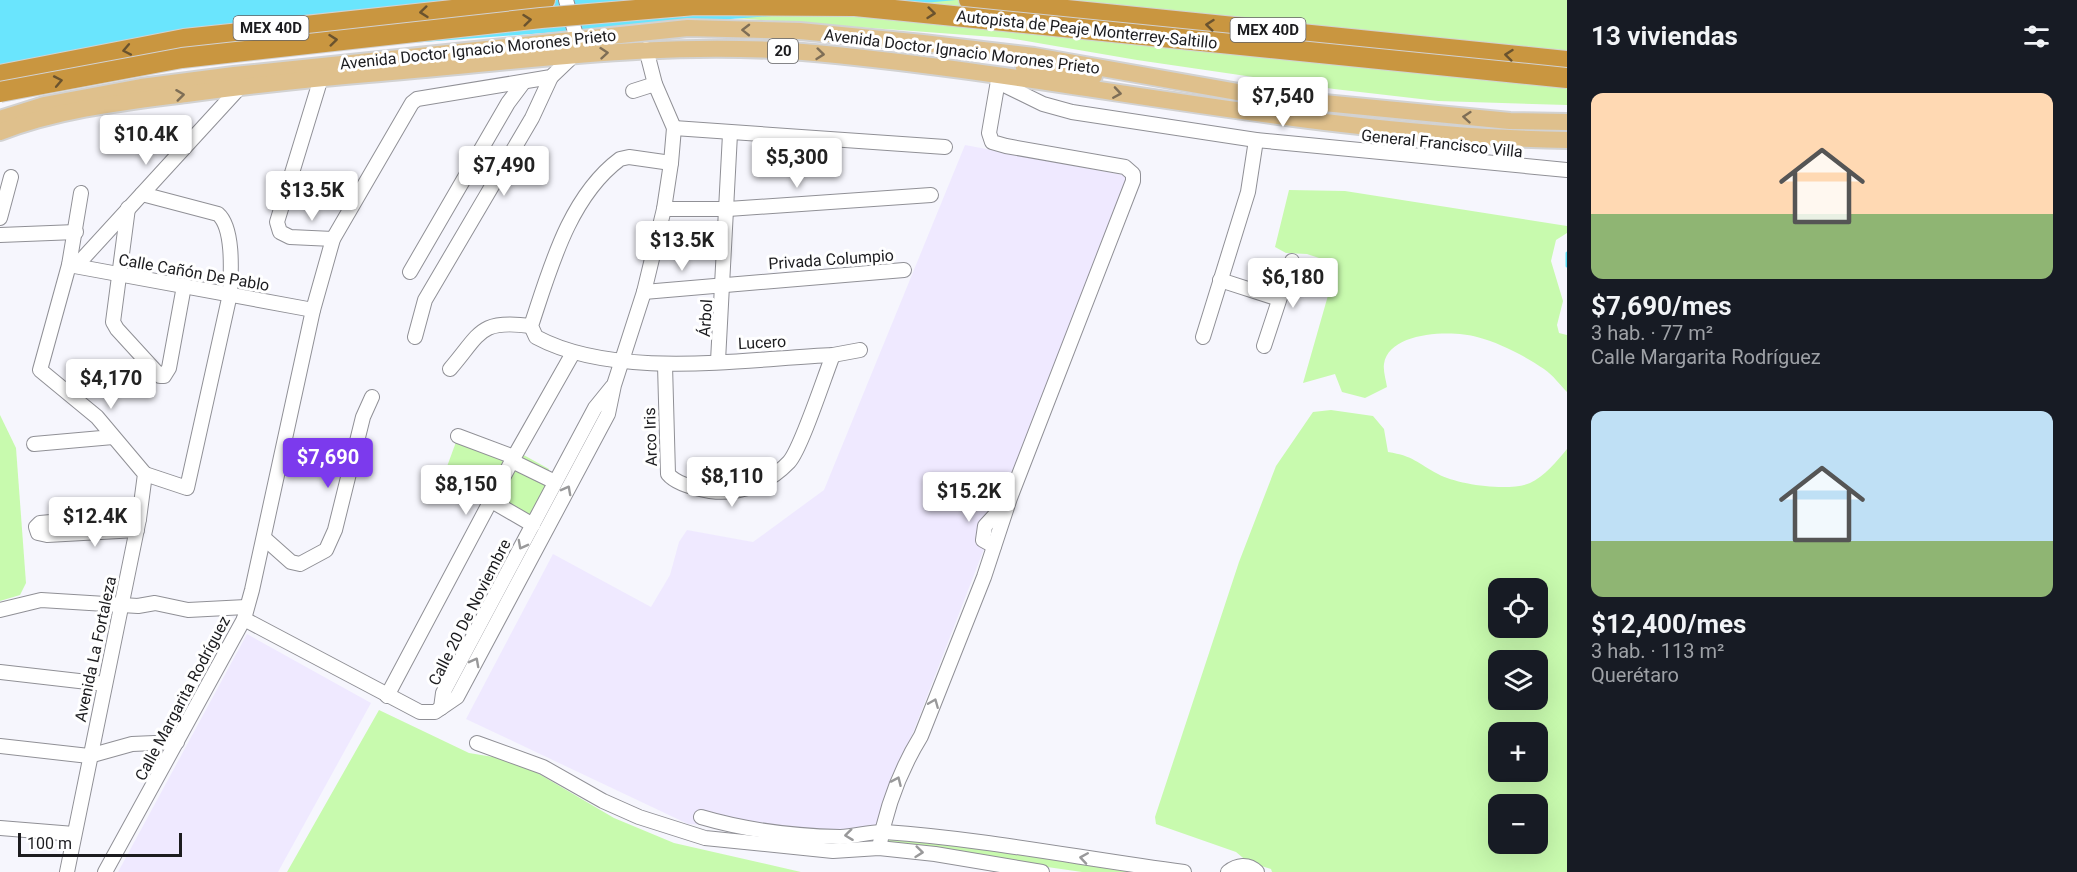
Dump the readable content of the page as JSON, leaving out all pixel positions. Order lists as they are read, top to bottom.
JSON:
{
  "streets": {
    "highway": ["MEX 40D", "Autopista de Peaje Monterrey-Saltillo"],
    "main road": ["Avenida Doctor Ignacio Morones Prieto", "20"],
    "street": [
      "General Francisco Villa",
      "Privada Columpio",
      "Calle Cañón De Pablo",
      "Árbol",
      "Lucero",
      "Arco Iris",
      "Calle 20 De Noviembre",
      "Avenida La Fortaleza",
      "Calle Margarita Rodríguez"
    ]
  },
  "crossings": [
    ["Avenida Doctor Ignacio Morones Prieto", "General Francisco Villa"],
    ["Privada Columpio", "Árbol"],
    ["Calle Cañón De Pablo", "Calle Margarita Rodríguez"],
    ["Árbol", "Lucero"],
    ["Lucero", "Arco Iris"]
  ],
  "scale_bar": "100 m",
  "page": {
    "heading": "13 viviendas",
    "list": [
      {
        "name": "$7,690/mes",
        "note": "3 hab. · 77 m² · Calle Margarita Rodríguez"
      },
      {
        "name": "$12,400/mes",
        "note": "3 hab. · 113 m² · Querétaro"
      }
    ],
    "price": [
      "$7,540",
      "$10.4K",
      "$5,300",
      "$7,490",
      "$13.5K",
      "$13.5K",
      "$6,180",
      "$4,170",
      "$7,690",
      "$8,110",
      "$8,150",
      "$15.2K",
      "$12.4K"
    ],
    "map_buttons": ["+", "−"],
    "scale": "100 m"
  }
}
